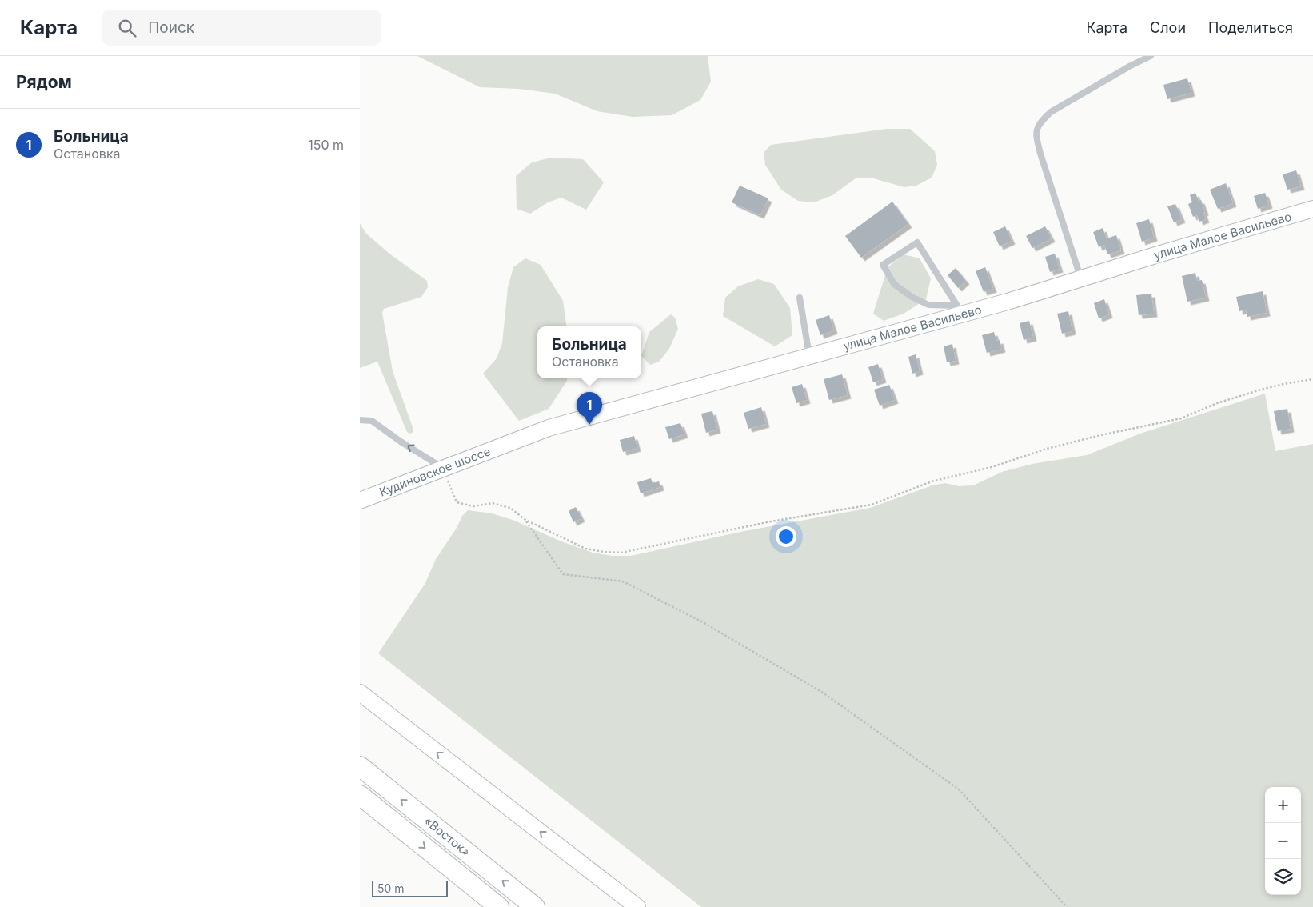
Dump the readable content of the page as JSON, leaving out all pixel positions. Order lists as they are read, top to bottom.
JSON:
{
  "streets": {
    "highway": ["«Восток»"],
    "main road": ["улица Малое Васильево", "Кудиновское шоссе"]
  },
  "crossings": [
    ["улица Малое Васильево", "Кудиновское шоссе"]
  ],
  "scale_bar": "50 m",
  "page": {
    "header": "Карта",
    "search": "Поиск",
    "nav": ["Карта", "Слои", "Поделиться"],
    "heading": "Рядом",
    "list": [
      {
        "mark": "1",
        "name": "Больница",
        "note": "Остановка",
        "value": "150 m"
      }
    ],
    "popup": ["Больница", "Остановка"],
    "pins": "1",
    "map_buttons": ["+", "−"],
    "scale": "50 m"
  }
}
